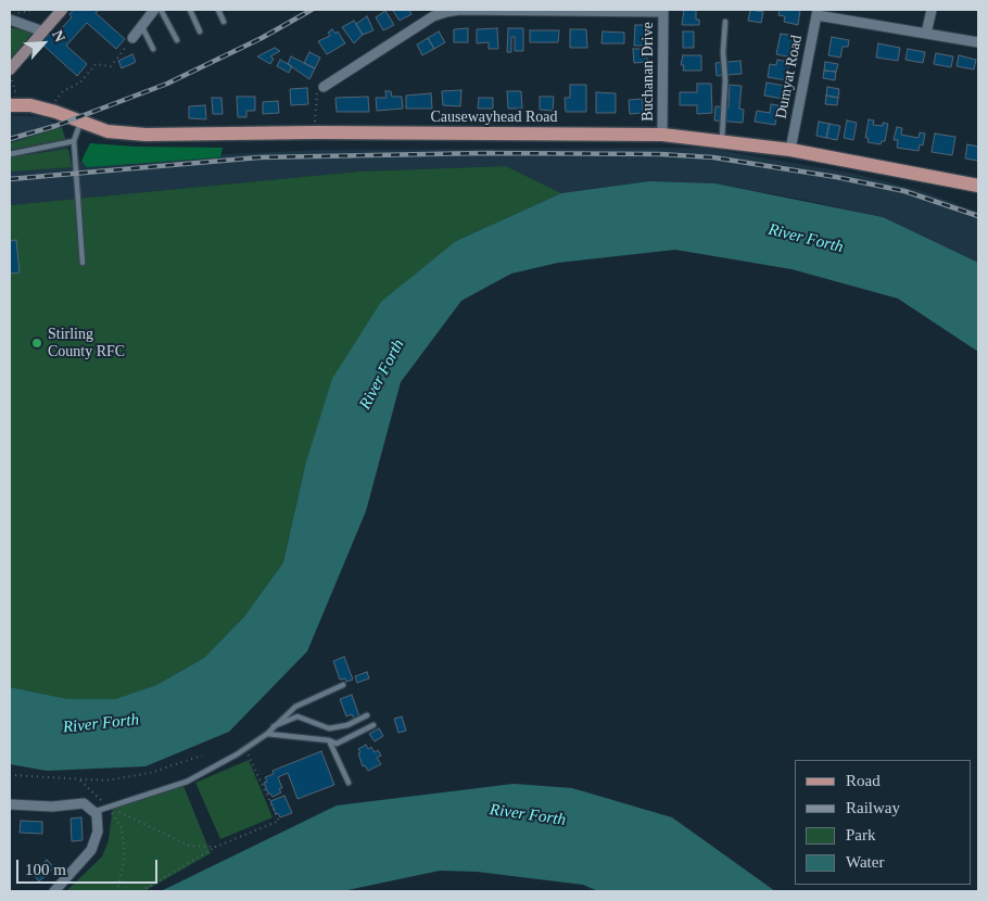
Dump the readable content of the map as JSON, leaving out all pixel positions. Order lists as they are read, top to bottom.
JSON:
{
  "streets": {
    "main road": ["Causewayhead Road"],
    "street": ["Buchanan Drive", "Dumyat Road"]
  },
  "crossings": [
    ["Buchanan Drive", "Causewayhead Road"],
    ["Dumyat Road", "Causewayhead Road"]
  ],
  "water": ["River Forth"],
  "places": ["Stirling County RFC"],
  "legend": [
    "Road",
    "Railway",
    "Park",
    "Water"
  ],
  "scale_bar": "100 m",
  "north": "top right"
}
